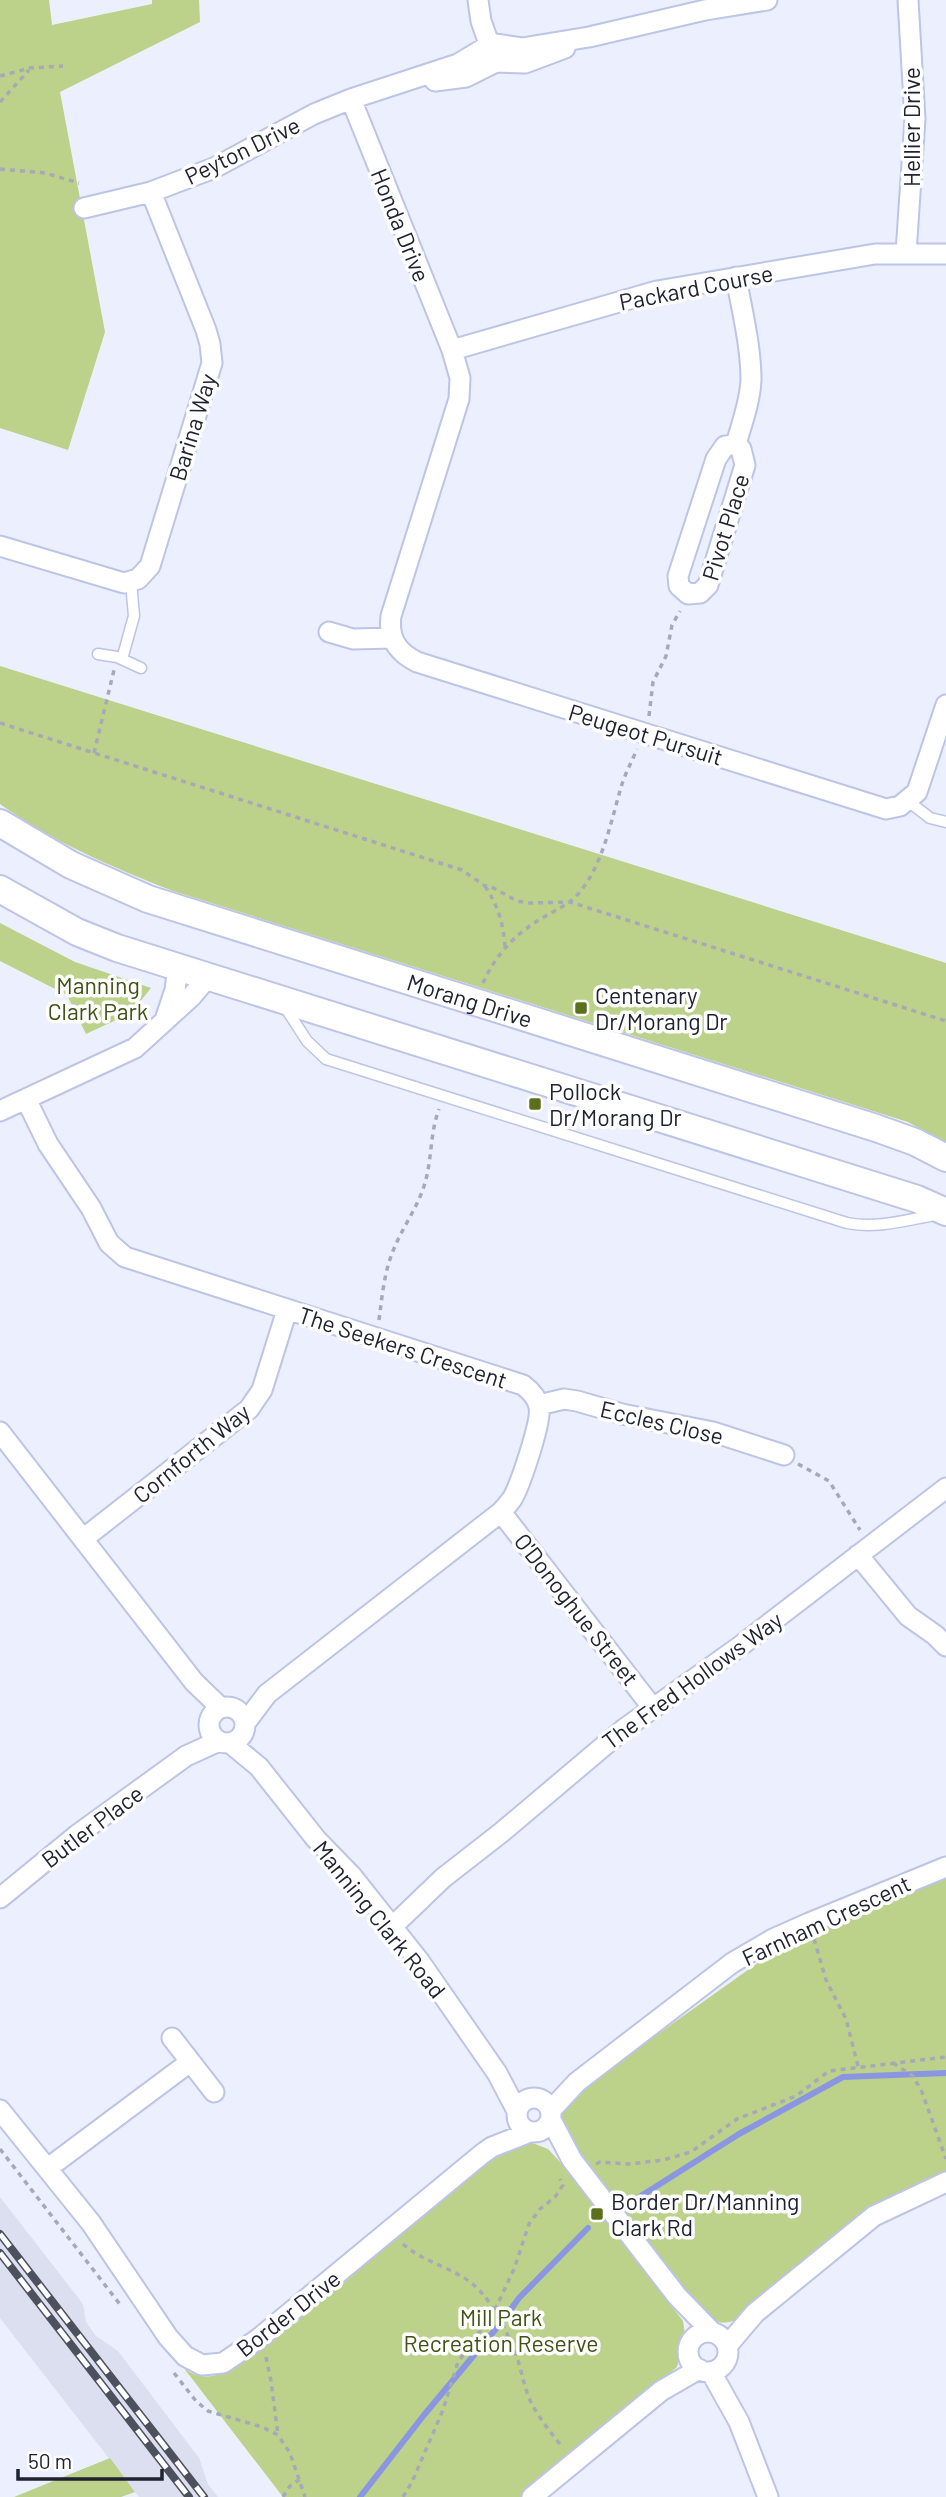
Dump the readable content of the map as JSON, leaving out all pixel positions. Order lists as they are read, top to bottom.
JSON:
{
  "streets": {
    "main road": ["Morang Drive"],
    "street": [
      "Hellier Drive",
      "Peyton Drive",
      "Honda Drive",
      "Packard Course",
      "Barina Way",
      "Pivot Place",
      "Peugeot Pursuit",
      "The Seekers Crescent",
      "Eccles Close",
      "Cornforth Way",
      "O'Donoghue Street",
      "The Fred Hollows Way",
      "Butler Place",
      "Manning Clark Road",
      "Farnham Crescent",
      "Border Drive"
    ]
  },
  "crossings": [
    ["Hellier Drive", "Packard Course"],
    ["Peyton Drive", "Honda Drive"],
    ["Peyton Drive", "Barina Way"],
    ["Honda Drive", "Packard Course"],
    ["Packard Course", "Pivot Place"],
    ["The Seekers Crescent", "Eccles Close"],
    ["The Seekers Crescent", "Cornforth Way"],
    ["Cornforth Way", "Manning Clark Road"],
    ["O'Donoghue Street", "The Fred Hollows Way"],
    ["The Fred Hollows Way", "Manning Clark Road"],
    ["Butler Place", "Manning Clark Road"],
    ["Manning Clark Road", "Farnham Crescent"],
    ["Manning Clark Road", "Border Drive"],
    ["Farnham Crescent", "Border Drive"]
  ],
  "parks": ["Manning Clark Park", "Mill Park Recreation Reserve"],
  "places": {
    "transit": ["Centenary Dr/Morang Dr", "Pollock Dr/Morang Dr", "Border Dr/Manning Clark Rd"]
  },
  "scale_bar": "50 m"
}
